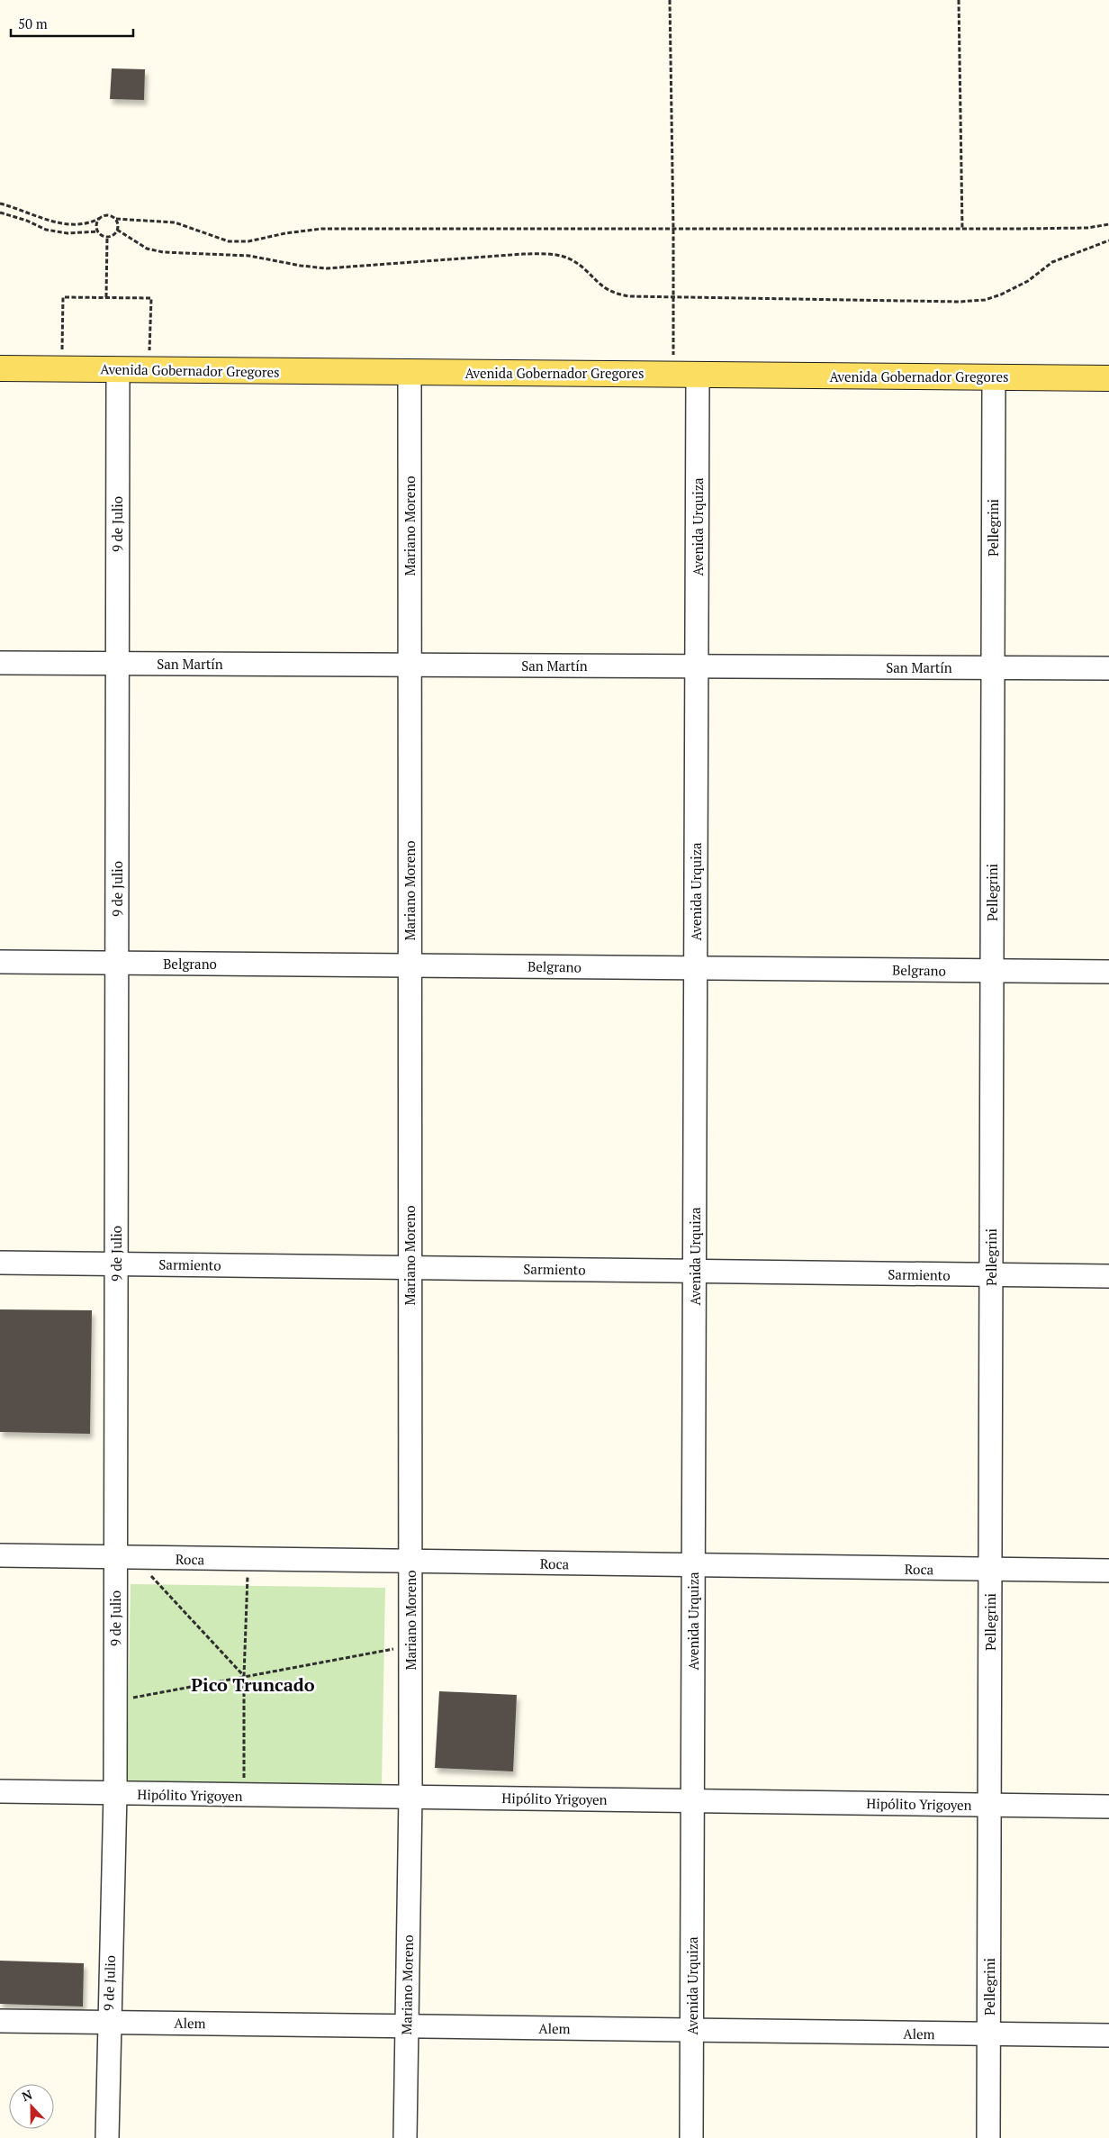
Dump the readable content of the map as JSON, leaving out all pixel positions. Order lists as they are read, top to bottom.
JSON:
{
  "streets": {
    "main road": ["Avenida Gobernador Gregores"],
    "street": [
      "9 de Julio",
      "Mariano Moreno",
      "Avenida Urquiza",
      "Pellegrini",
      "San Martín",
      "Belgrano",
      "Sarmiento",
      "Roca",
      "Hipólito Yrigoyen",
      "Alem"
    ]
  },
  "crossings": [
    ["Avenida Gobernador Gregores", "9 de Julio"],
    ["Avenida Gobernador Gregores", "Mariano Moreno"],
    ["Avenida Gobernador Gregores", "Avenida Urquiza"],
    ["Avenida Gobernador Gregores", "Pellegrini"],
    ["9 de Julio", "San Martín"],
    ["9 de Julio", "Belgrano"],
    ["9 de Julio", "Sarmiento"],
    ["9 de Julio", "Roca"],
    ["9 de Julio", "Hipólito Yrigoyen"],
    ["9 de Julio", "Alem"],
    ["Mariano Moreno", "San Martín"],
    ["Mariano Moreno", "Belgrano"],
    ["Mariano Moreno", "Sarmiento"],
    ["Mariano Moreno", "Roca"],
    ["Mariano Moreno", "Hipólito Yrigoyen"],
    ["Mariano Moreno", "Alem"],
    ["Avenida Urquiza", "San Martín"],
    ["Avenida Urquiza", "Belgrano"],
    ["Avenida Urquiza", "Sarmiento"],
    ["Avenida Urquiza", "Roca"],
    ["Avenida Urquiza", "Hipólito Yrigoyen"],
    ["Avenida Urquiza", "Alem"],
    ["Pellegrini", "San Martín"],
    ["Pellegrini", "Belgrano"],
    ["Pellegrini", "Sarmiento"],
    ["Pellegrini", "Roca"],
    ["Pellegrini", "Hipólito Yrigoyen"],
    ["Pellegrini", "Alem"]
  ],
  "districts": ["Pico Truncado"],
  "scale_bar": "50 m",
  "north": "top"
}
